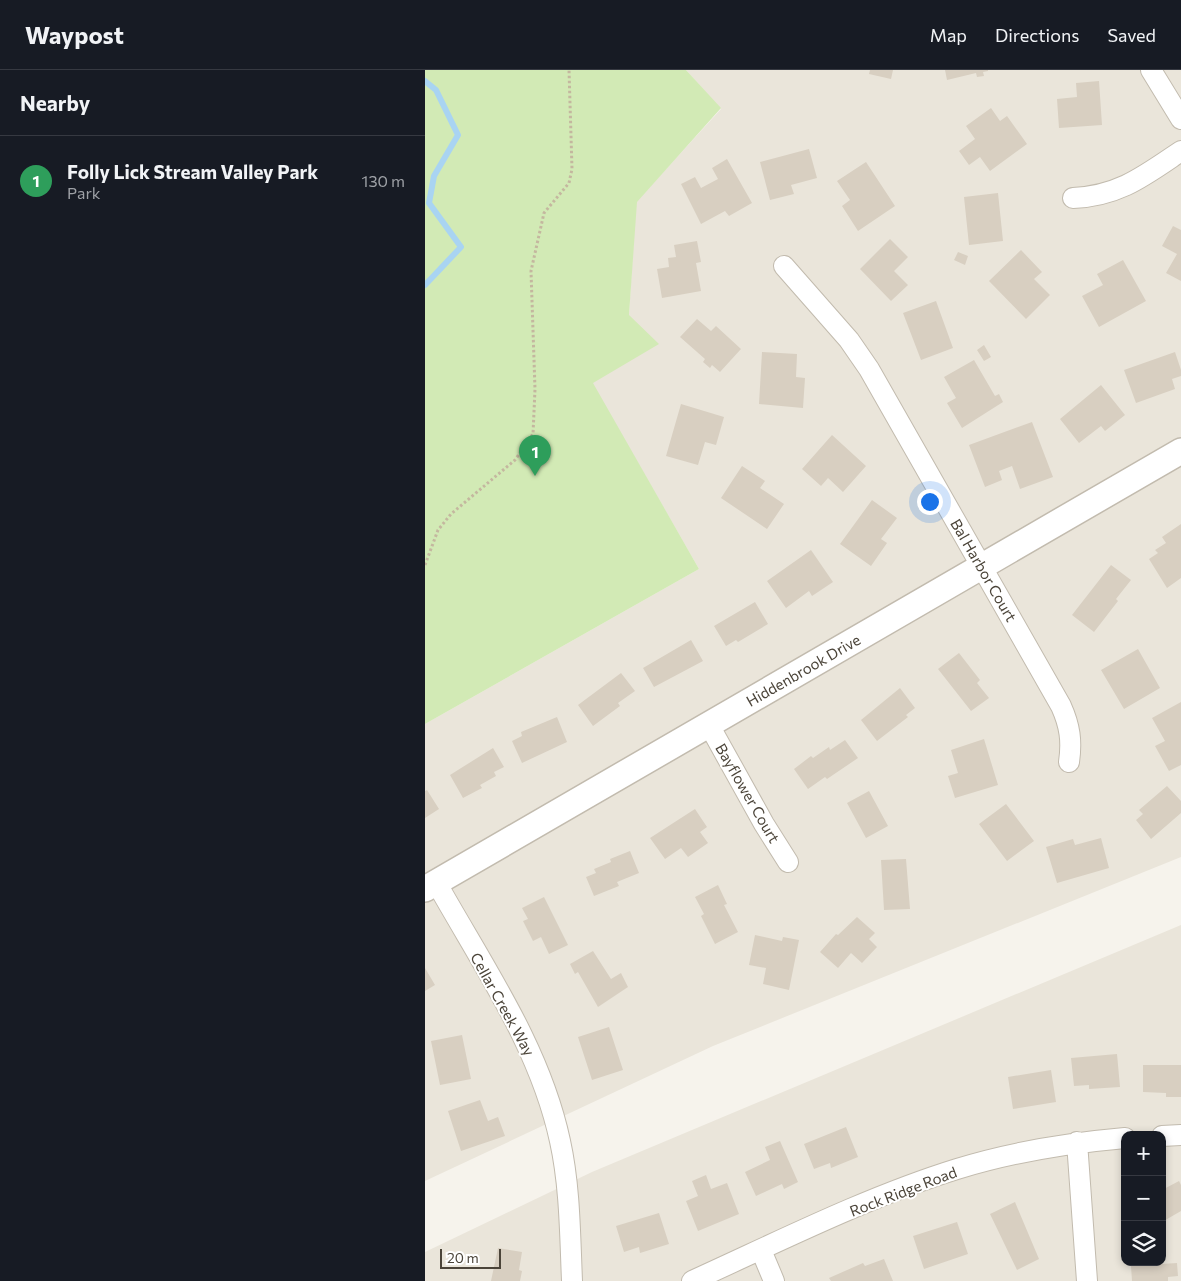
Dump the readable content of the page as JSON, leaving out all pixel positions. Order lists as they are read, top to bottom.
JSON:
{
  "streets": {
    "street": [
      "Bal Harbor Court",
      "Hiddenbrook Drive",
      "Bayflower Court",
      "Cellar Creek Way",
      "Rock Ridge Road"
    ]
  },
  "crossings": [
    ["Bal Harbor Court", "Hiddenbrook Drive"],
    ["Hiddenbrook Drive", "Bayflower Court"],
    ["Hiddenbrook Drive", "Cellar Creek Way"]
  ],
  "scale_bar": "20 m",
  "page": {
    "header": "Waypost",
    "nav": ["Map", "Directions", "Saved"],
    "heading": "Nearby",
    "list": [
      {
        "mark": "1",
        "name": "Folly Lick Stream Valley Park",
        "note": "Park",
        "value": "130 m"
      }
    ],
    "pins": "1",
    "map_buttons": ["+", "−"],
    "scale": "20 m"
  }
}
